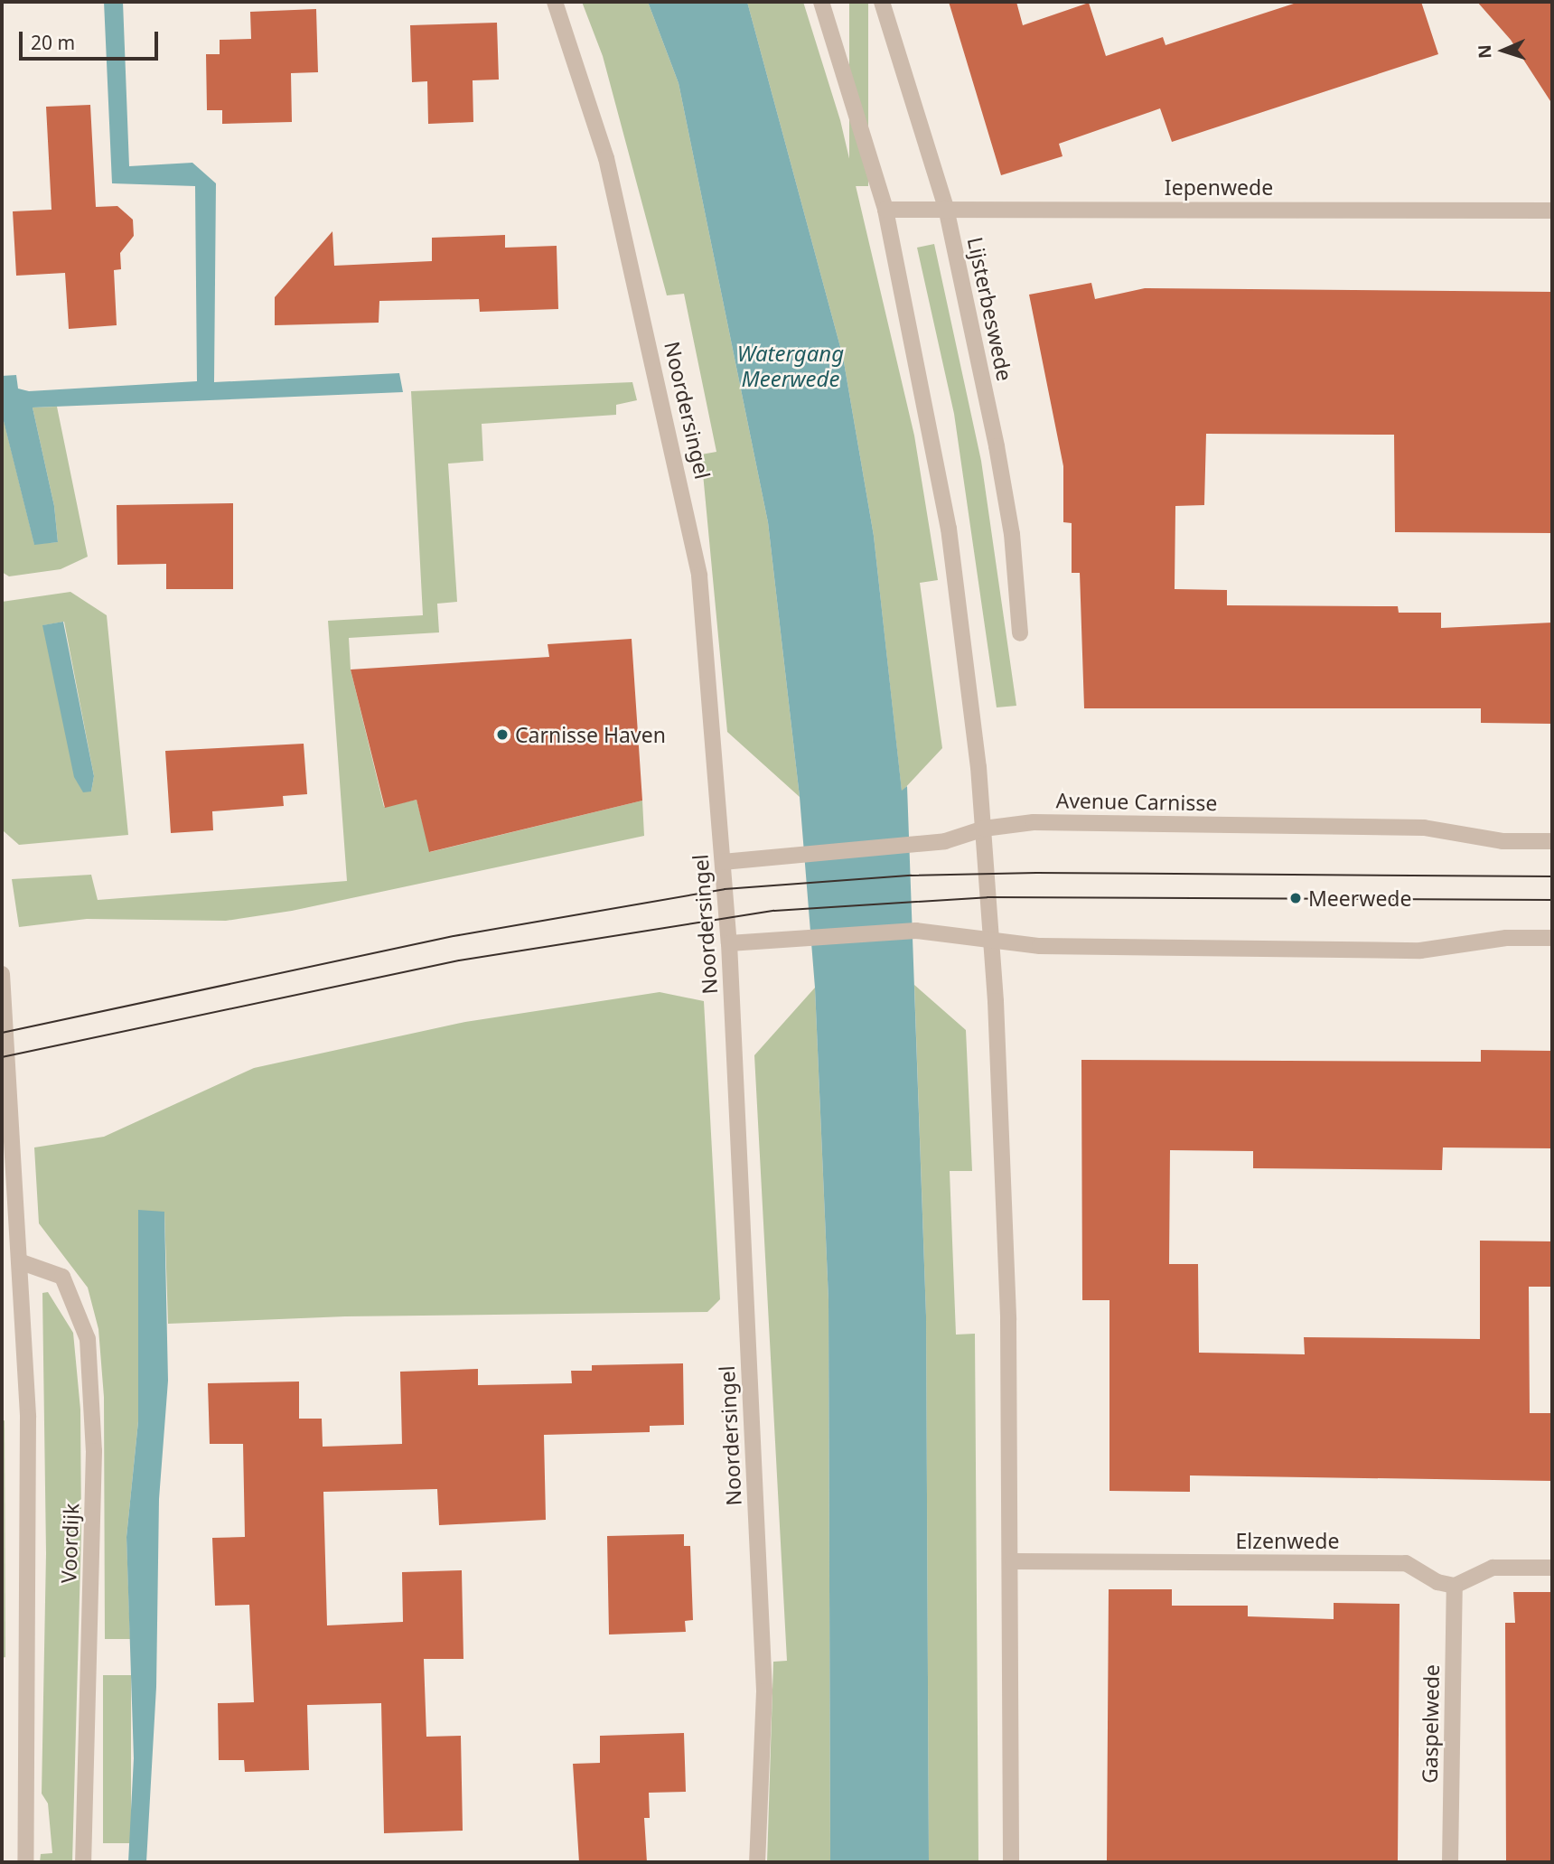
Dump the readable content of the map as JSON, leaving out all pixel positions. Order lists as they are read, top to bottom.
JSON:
{
  "streets": {
    "street": [
      "Iepenwede",
      "Lijsterbeswede",
      "Noordersingel",
      "Avenue Carnisse",
      "Elzenwede",
      "Voordijk",
      "Gaspelwede"
    ]
  },
  "crossings": [
    ["Iepenwede", "Lijsterbeswede"],
    ["Noordersingel", "Avenue Carnisse"],
    ["Elzenwede", "Gaspelwede"]
  ],
  "water": ["Watergang Meerwede"],
  "places": ["Carnisse Haven", "Meerwede"],
  "scale_bar": "20 m",
  "north": "left"
}
